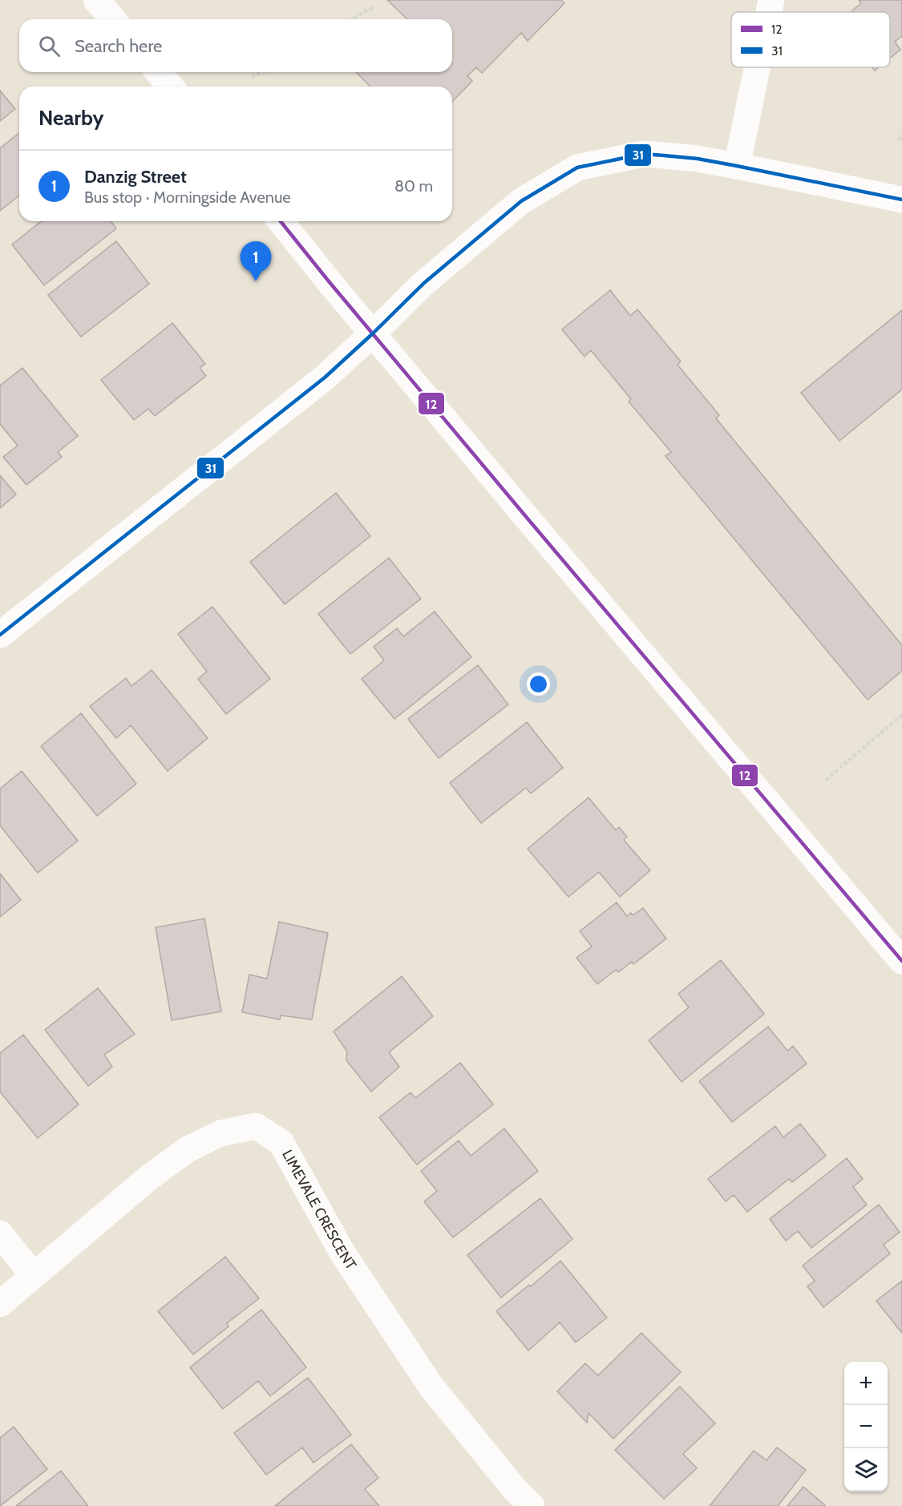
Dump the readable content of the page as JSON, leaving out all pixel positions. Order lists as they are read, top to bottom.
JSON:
{
  "streets": {
    "street": ["LIMEVALE CRESCENT"]
  },
  "lines": ["transit line 31", "transit line 12"],
  "legend": ["12", "31"],
  "page": {
    "search": "Search here",
    "heading": "Nearby",
    "list": [
      {
        "mark": "1",
        "name": "Danzig Street",
        "note": "Bus stop · Morningside Avenue",
        "value": "80 m"
      }
    ],
    "pins": "1",
    "map_buttons": ["+", "−"]
  }
}
